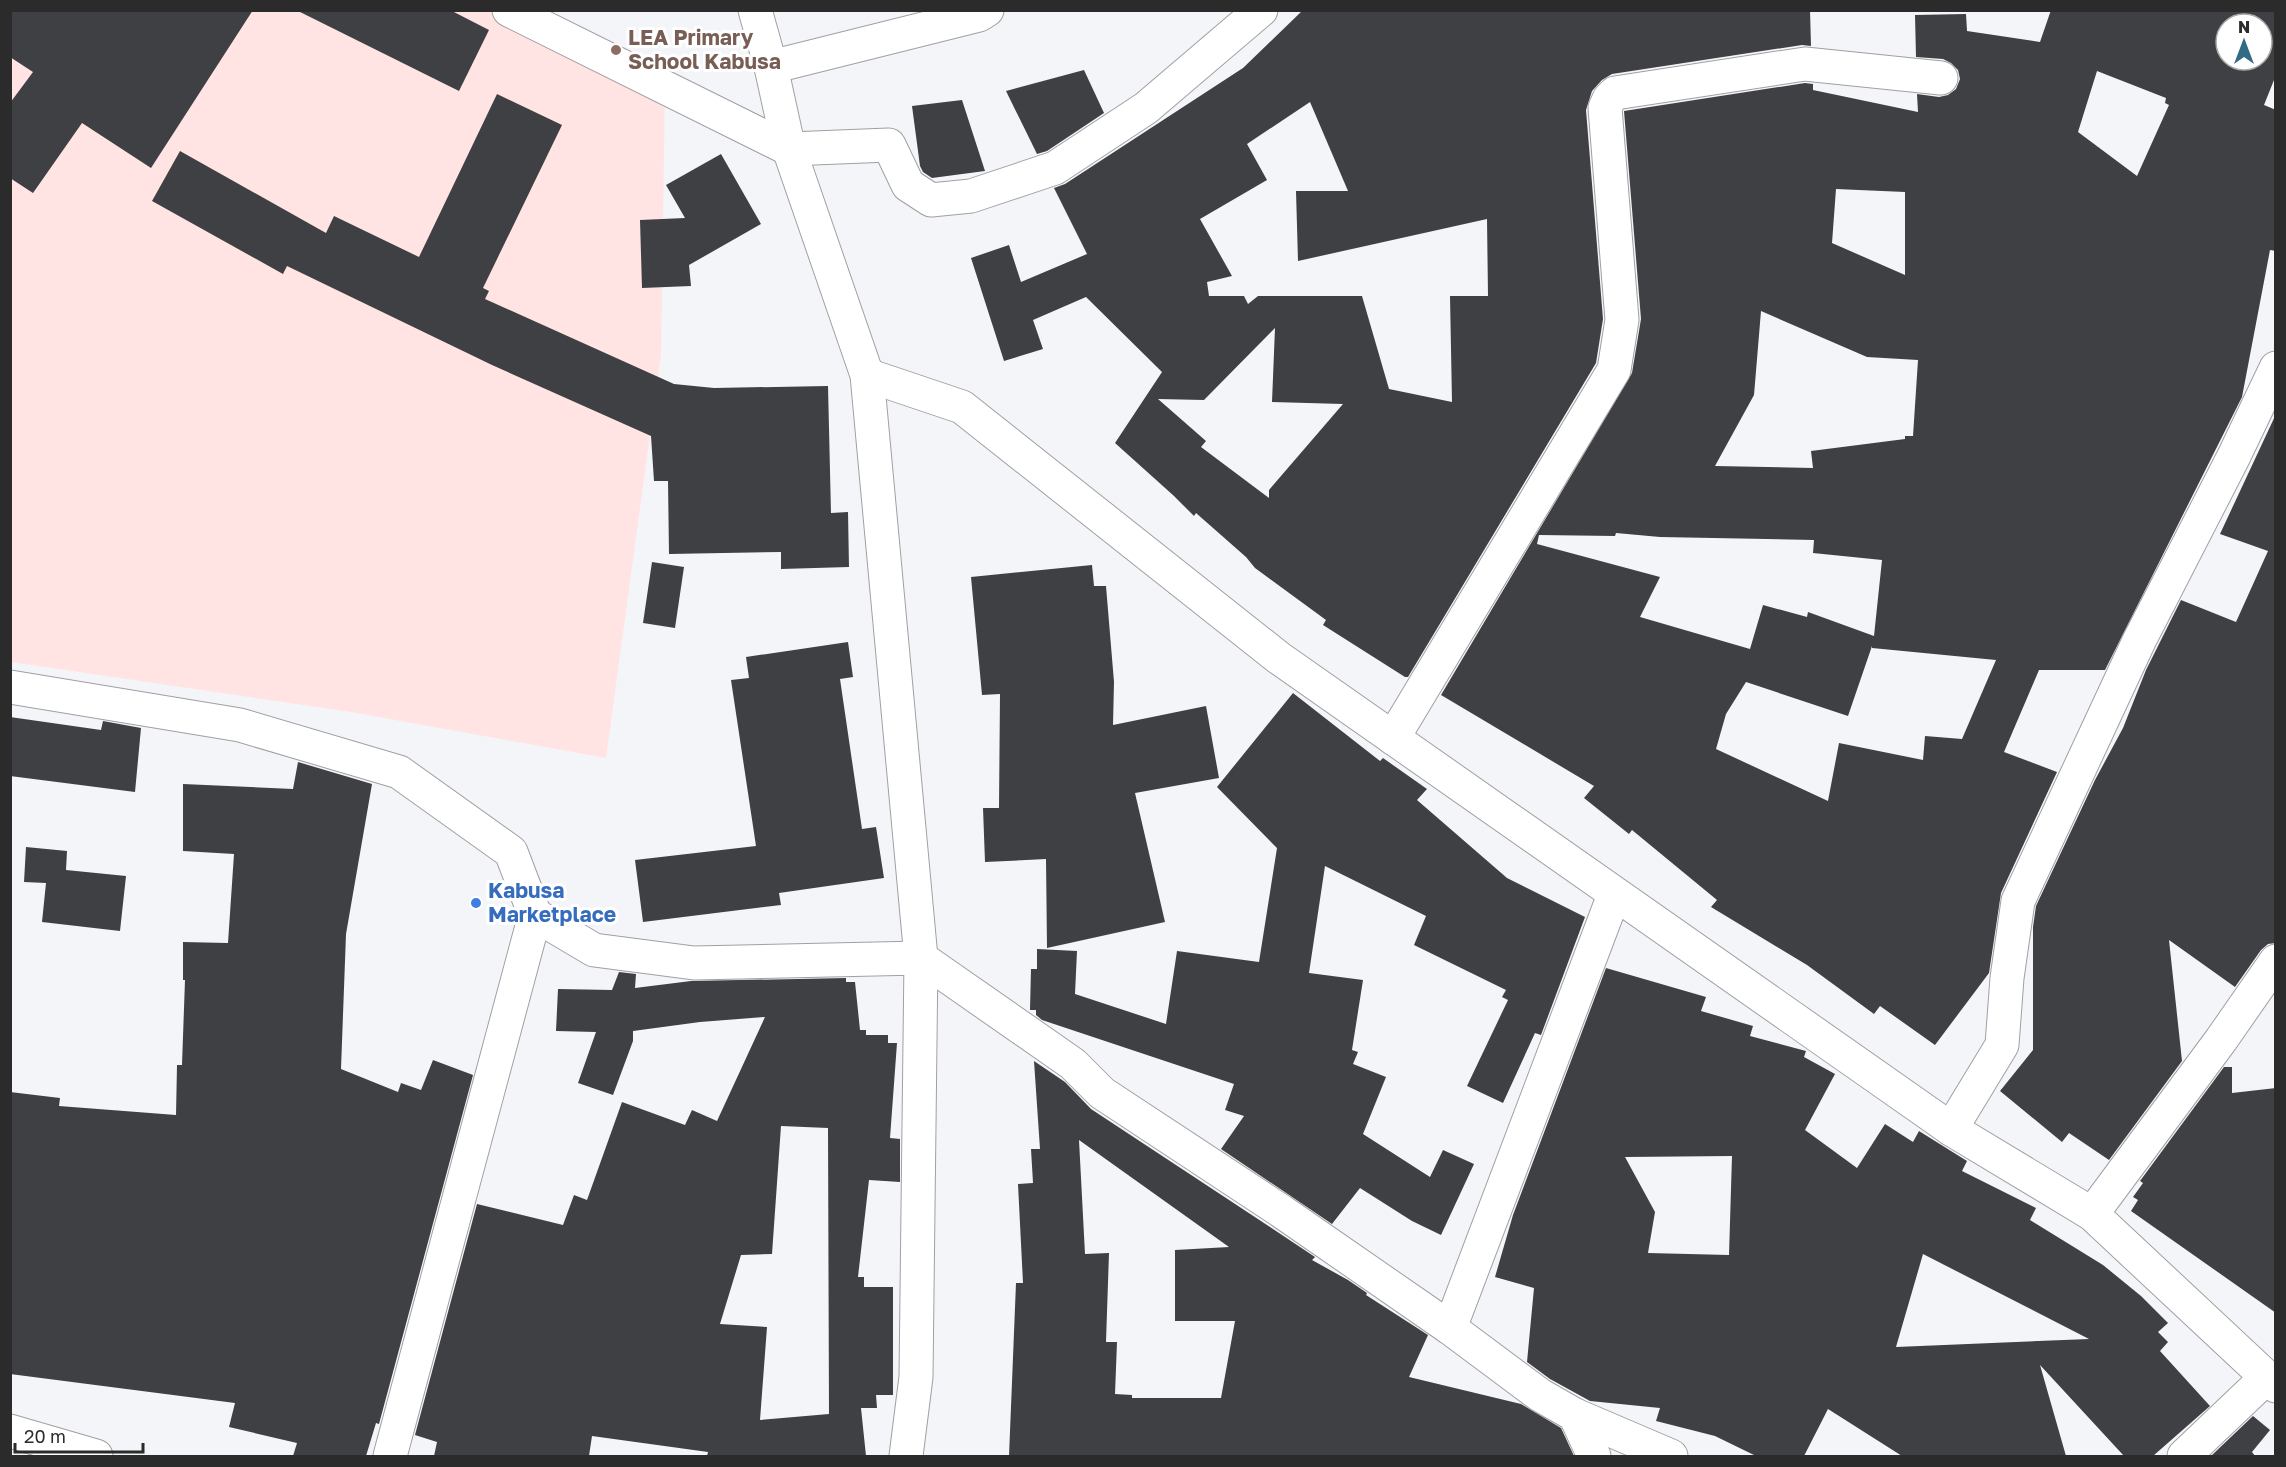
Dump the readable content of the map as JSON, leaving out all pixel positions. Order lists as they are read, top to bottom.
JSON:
{
  "places": ["LEA Primary School Kabusa", "Kabusa Marketplace"],
  "scale_bar": "20 m",
  "north": "top"
}
